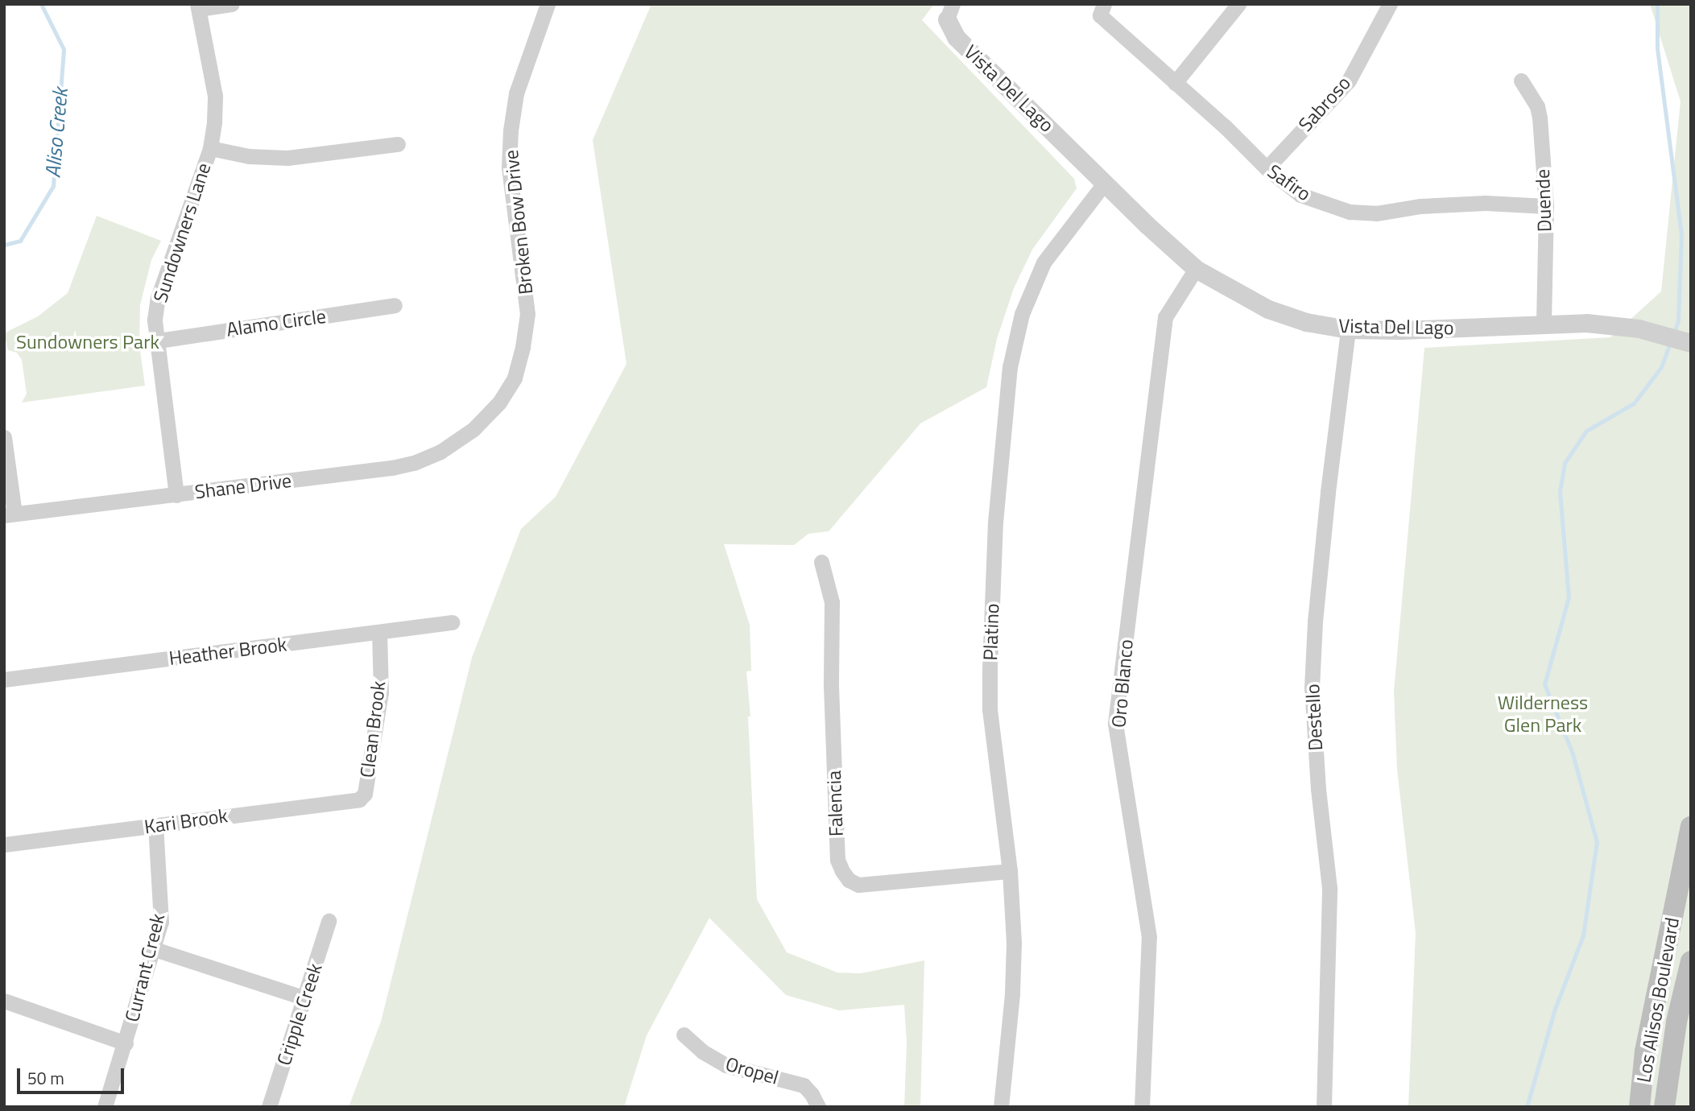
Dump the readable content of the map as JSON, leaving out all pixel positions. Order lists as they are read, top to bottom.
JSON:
{
  "streets": {
    "main road": ["Los Alisos Boulevard"],
    "street": [
      "Vista Del Lago",
      "Sabroso",
      "Safiro",
      "Duende",
      "Broken Bow Drive",
      "Sundowners Lane",
      "Alamo Circle",
      "Shane Drive",
      "Platino",
      "Heather Brook",
      "Oro Blanco",
      "Destello",
      "Clean Brook",
      "Falencia",
      "Kari Brook",
      "Currant Creek",
      "Cripple Creek",
      "Oropel"
    ]
  },
  "crossings": [
    ["Vista Del Lago", "Duende"],
    ["Vista Del Lago", "Platino"],
    ["Vista Del Lago", "Oro Blanco"],
    ["Vista Del Lago", "Destello"],
    ["Sabroso", "Safiro"],
    ["Safiro", "Duende"],
    ["Broken Bow Drive", "Shane Drive"],
    ["Sundowners Lane", "Alamo Circle"],
    ["Sundowners Lane", "Shane Drive"],
    ["Platino", "Falencia"],
    ["Heather Brook", "Clean Brook"],
    ["Clean Brook", "Kari Brook"],
    ["Kari Brook", "Currant Creek"]
  ],
  "water": ["Aliso Creek"],
  "parks": ["Sundowners Park", "Wilderness Glen Park"],
  "scale_bar": "50 m"
}
